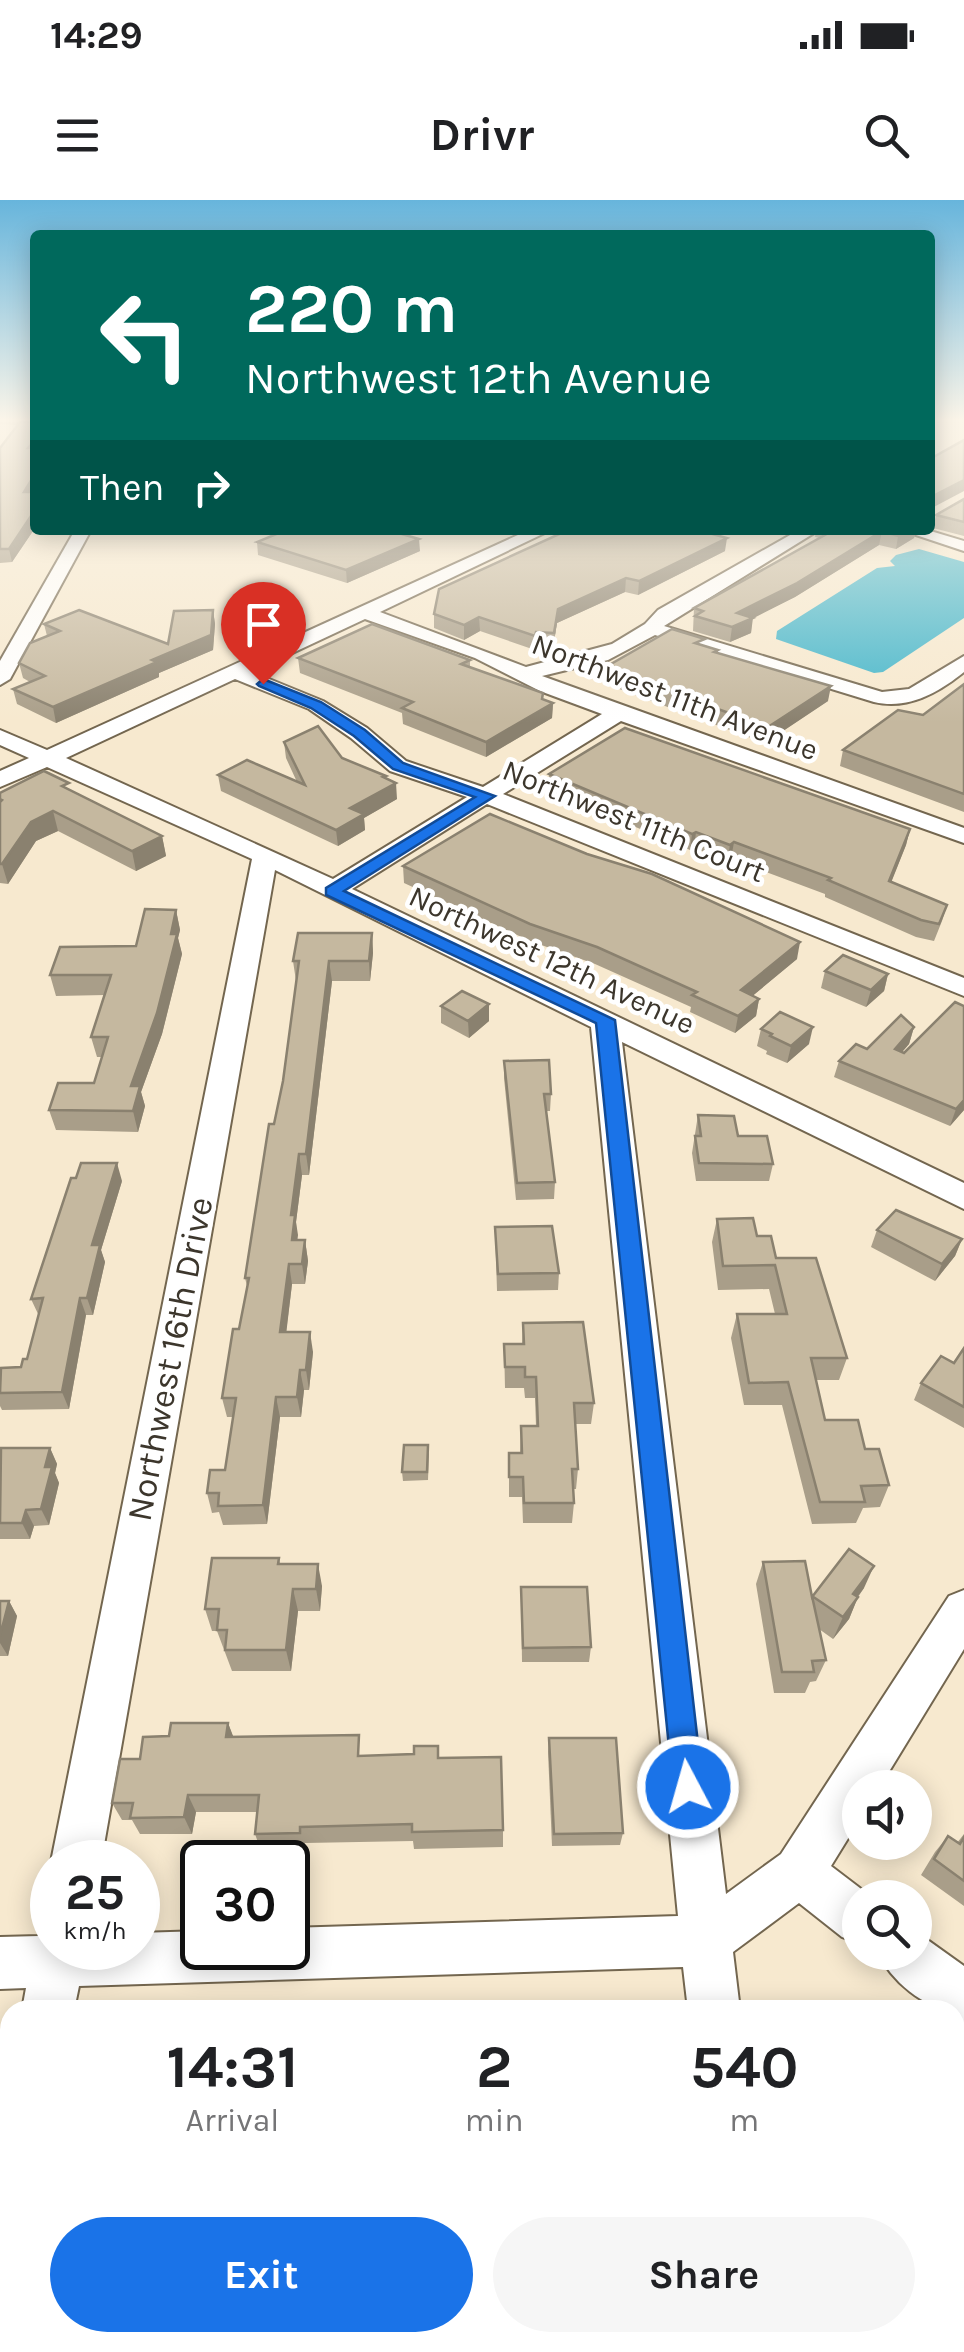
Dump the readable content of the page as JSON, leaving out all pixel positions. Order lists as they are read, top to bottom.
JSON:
{
  "streets": {
    "street": [
      "Northwest 11th Avenue",
      "Northwest 11th Court",
      "Northwest 12th Avenue",
      "Northwest 16th Drive"
    ]
  },
  "crossings": [
    ["Northwest 12th Avenue", "Northwest 16th Drive"]
  ],
  "page": {
    "status": "14:29",
    "header": "Drivr",
    "turn": ["220 m", "Northwest 12th Avenue"],
    "then": "Then",
    "speed": "25 km/h",
    "limit": "30",
    "eta": [
      "14:31",
      "Arrival",
      "2",
      "min",
      "540",
      "m"
    ],
    "buttons": ["Exit", "Share"]
  }
}
